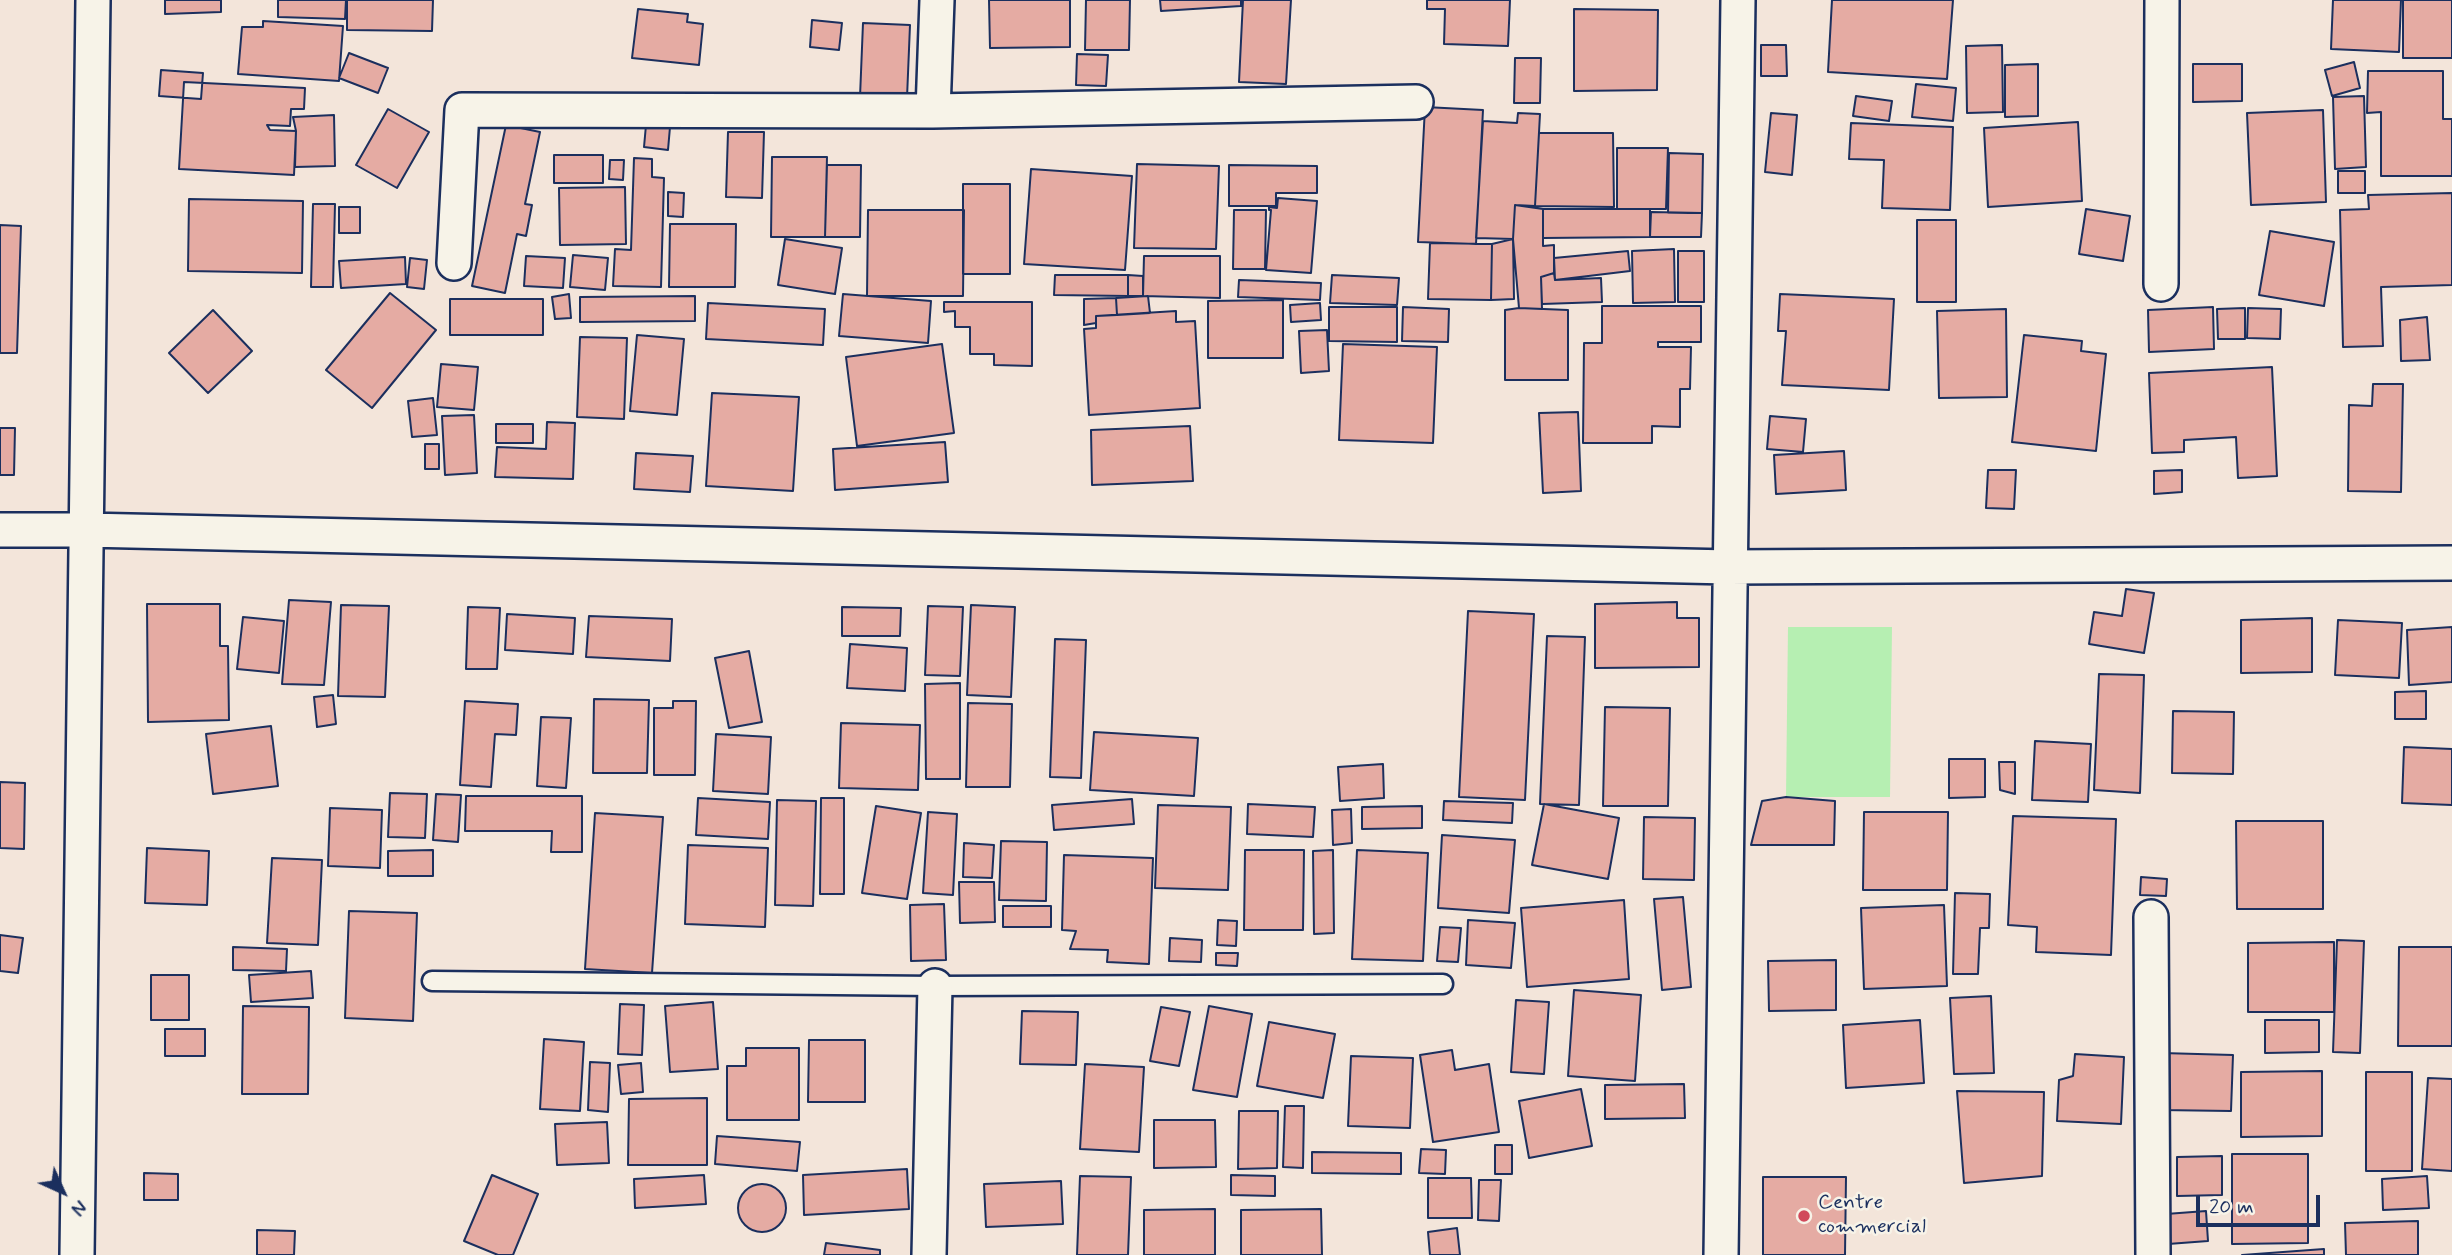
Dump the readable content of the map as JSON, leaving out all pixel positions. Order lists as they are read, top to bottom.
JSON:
{
  "places": ["Centre commercial"],
  "scale_bar": "20 m",
  "north": "bottom right"
}
